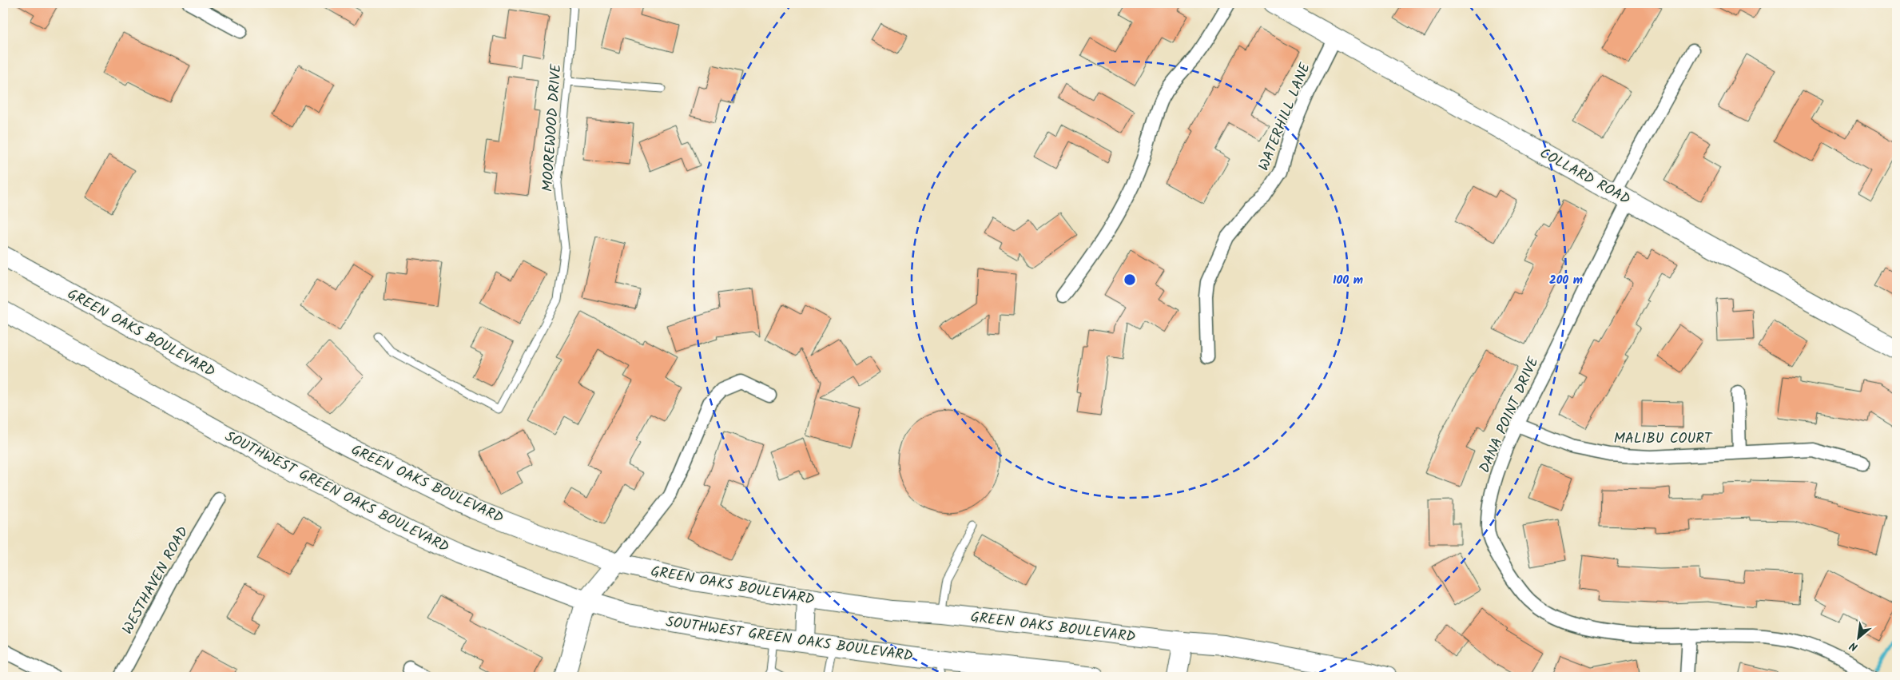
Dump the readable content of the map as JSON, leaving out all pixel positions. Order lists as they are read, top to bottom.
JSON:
{
  "streets": {
    "main road": ["COLLARD ROAD", "GREEN OAKS BOULEVARD", "SOUTHWEST GREEN OAKS BOULEVARD"],
    "street": [
      "WATERHILL LANE",
      "DANA POINT DRIVE",
      "MALIBU COURT",
      "WESTHAVEN ROAD"
    ],
    "lane": ["MOOREWOOD DRIVE"]
  },
  "crossings": [
    ["WATERHILL LANE", "COLLARD ROAD"],
    ["COLLARD ROAD", "DANA POINT DRIVE"],
    ["DANA POINT DRIVE", "MALIBU COURT"]
  ],
  "north": "bottom left",
  "rings": ["100 m", "200 m"]
}
